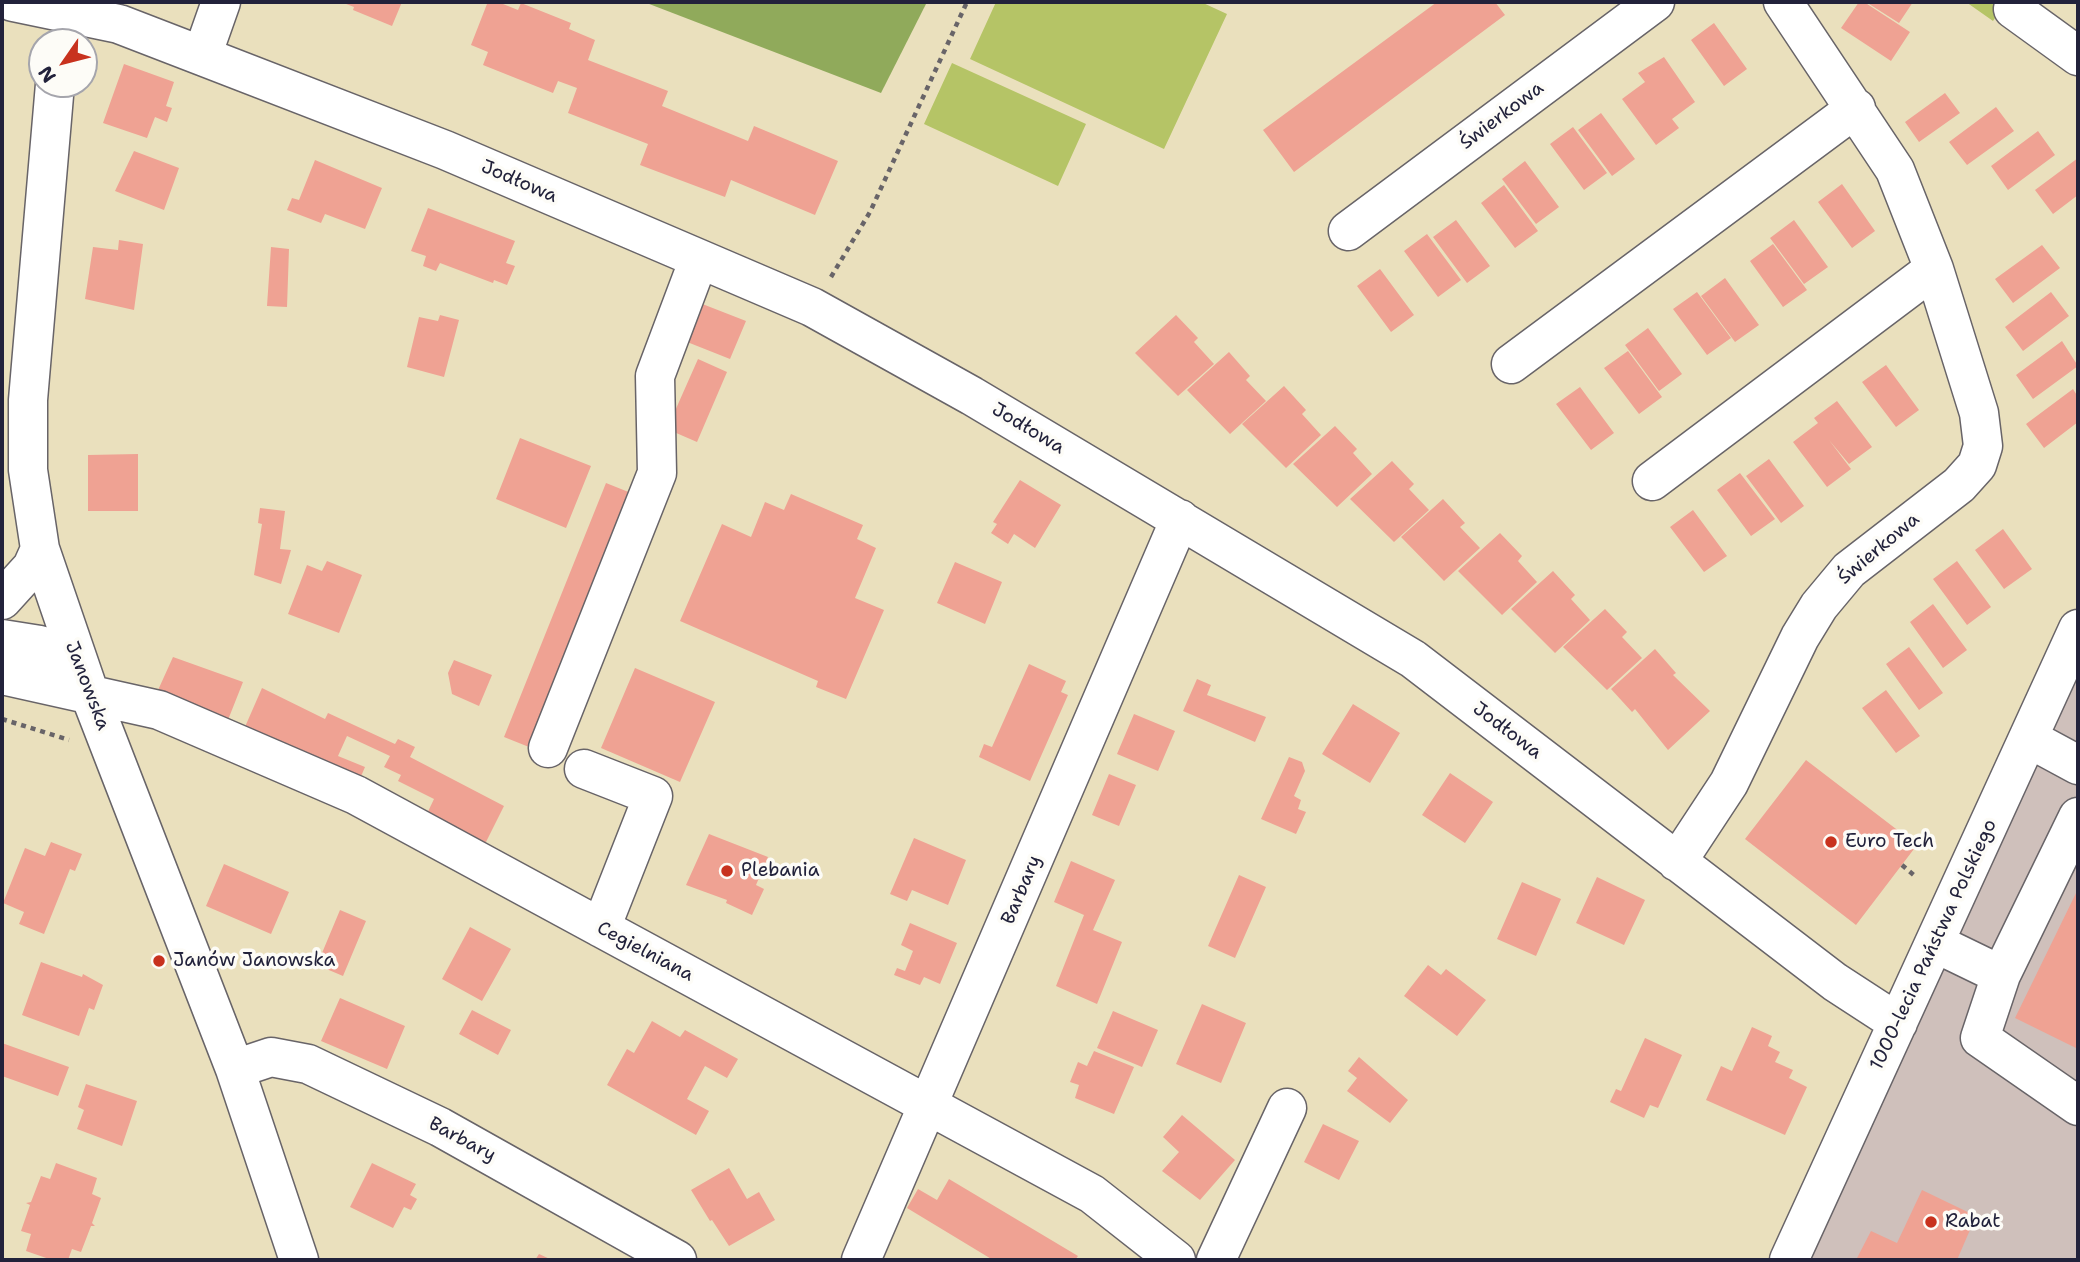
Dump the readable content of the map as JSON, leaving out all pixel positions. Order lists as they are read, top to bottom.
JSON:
{
  "streets": {
    "street": [
      "Świerkowa",
      "Jodłowa",
      "Janowska",
      "Barbary",
      "1000-lecia Państwa Polskiego",
      "Cegielniana"
    ]
  },
  "crossings": [
    ["Świerkowa", "Jodłowa"],
    ["Jodłowa", "Barbary"],
    ["Jodłowa", "1000-lecia Państwa Polskiego"],
    ["Janowska", "Barbary"],
    ["Janowska", "Cegielniana"],
    ["Barbary", "Cegielniana"]
  ],
  "places": [
    "Euro Tech",
    "Plebania",
    "Janów Janowska",
    "Rabat"
  ],
  "north": "bottom left"
}
